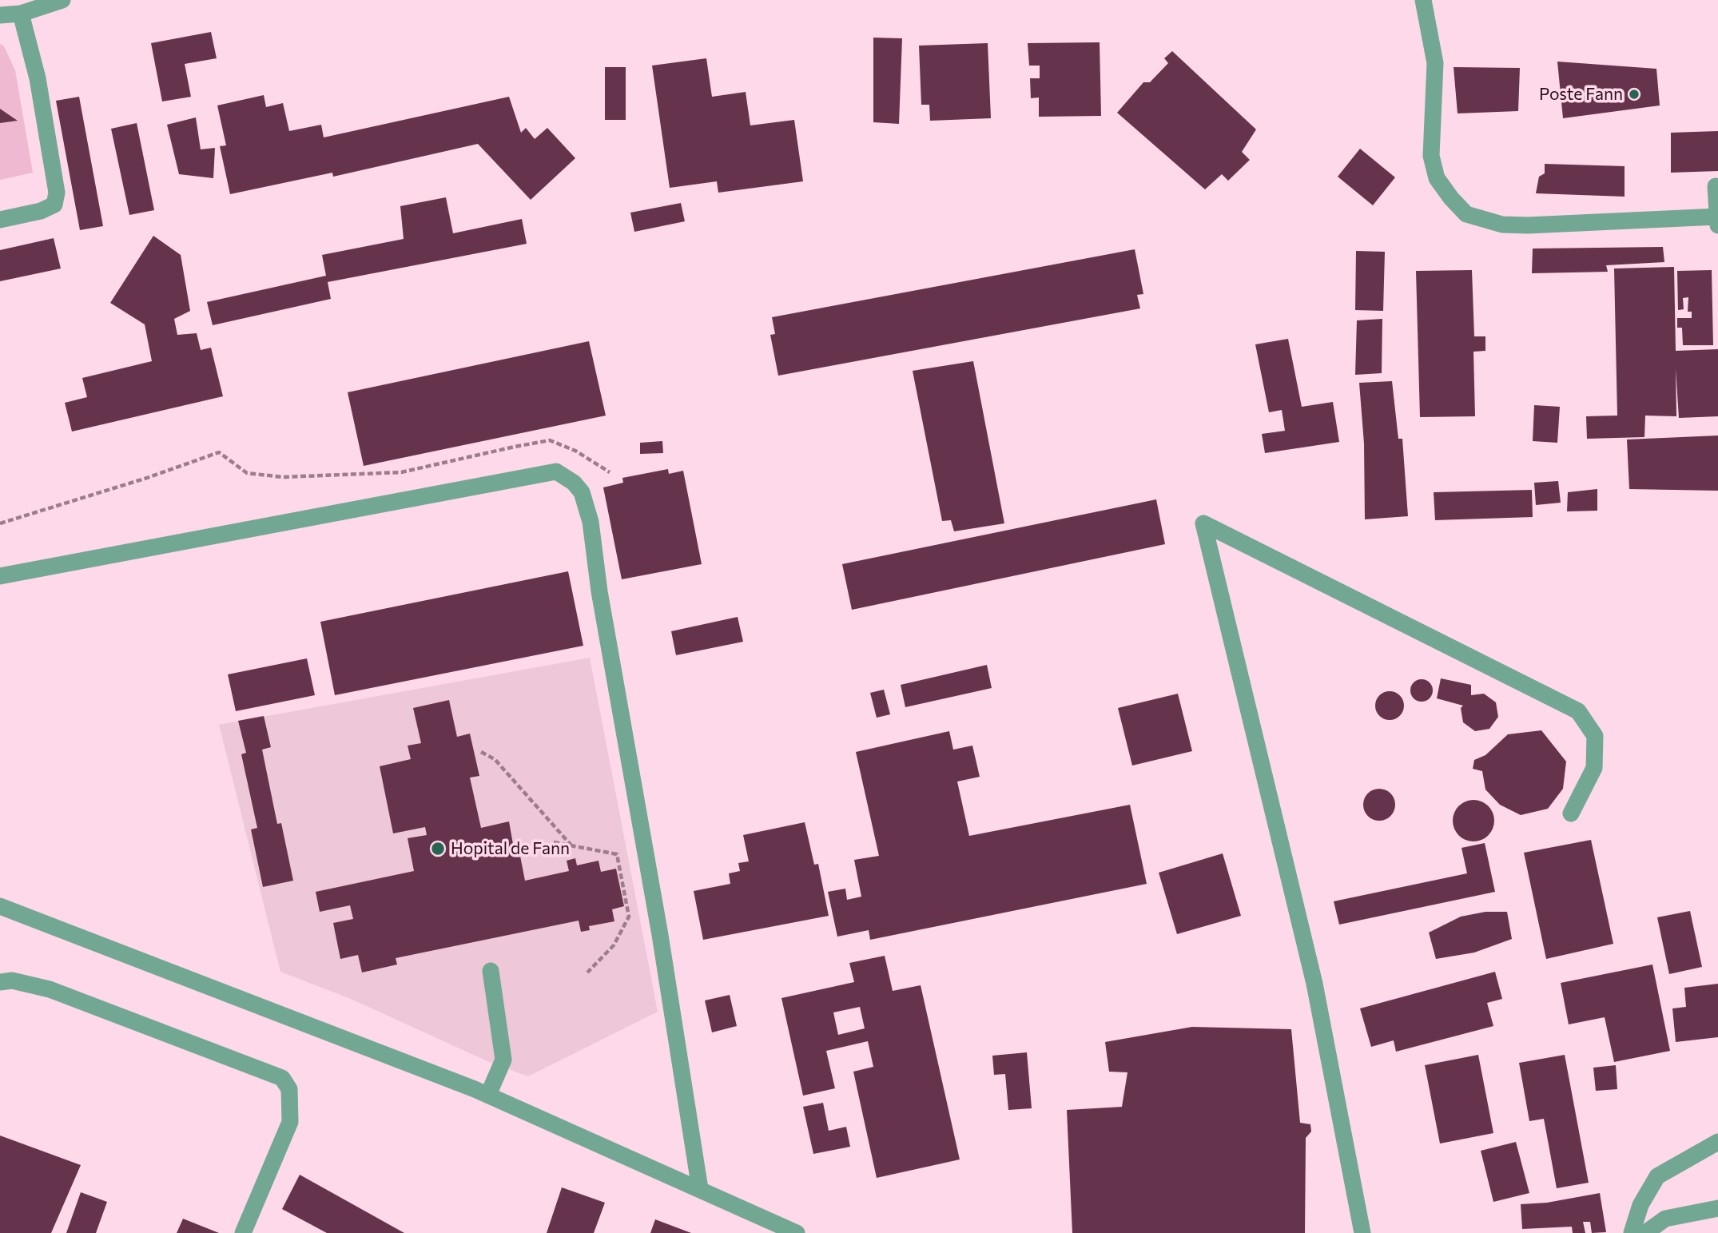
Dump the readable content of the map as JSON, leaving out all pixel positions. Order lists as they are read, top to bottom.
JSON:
{
  "places": ["Poste Fann", "Hopital de Fann"]
}
